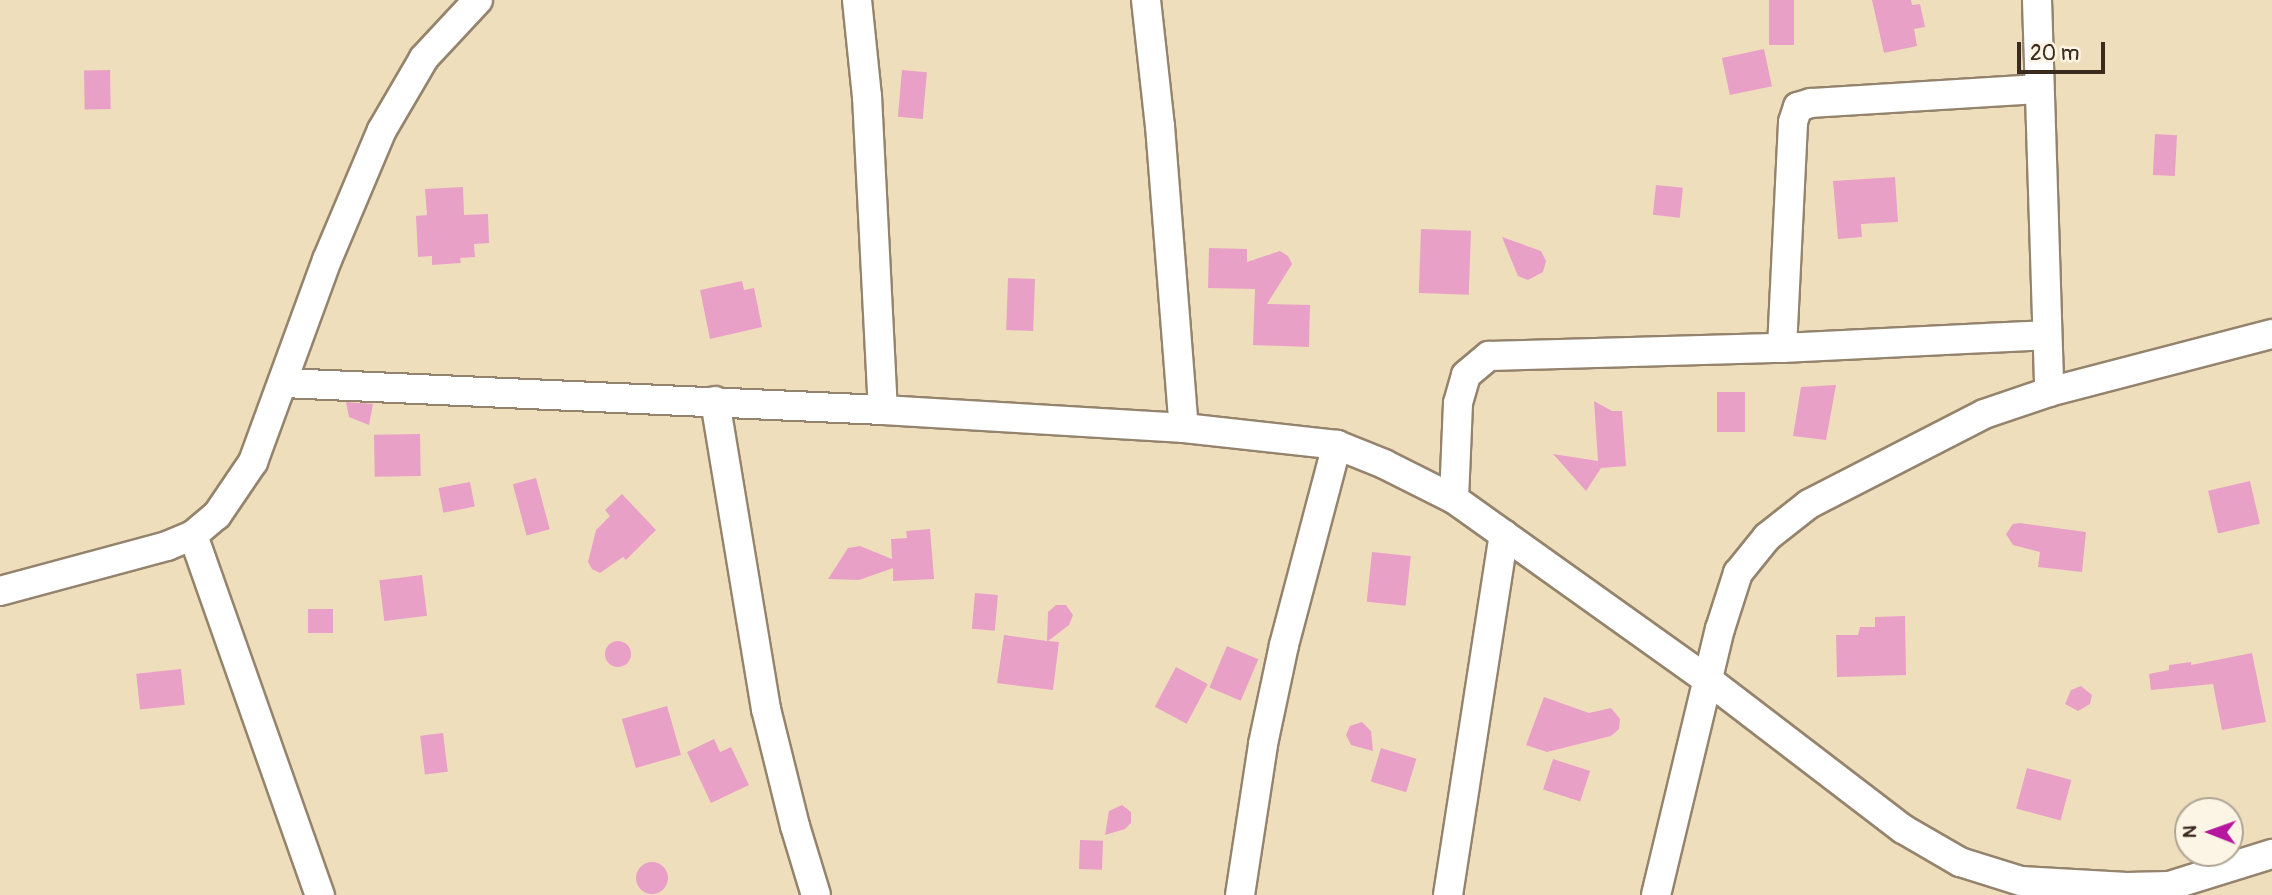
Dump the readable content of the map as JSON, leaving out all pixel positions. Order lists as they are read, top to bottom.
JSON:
{
  "scale_bar": "20 m",
  "north": "left"
}
